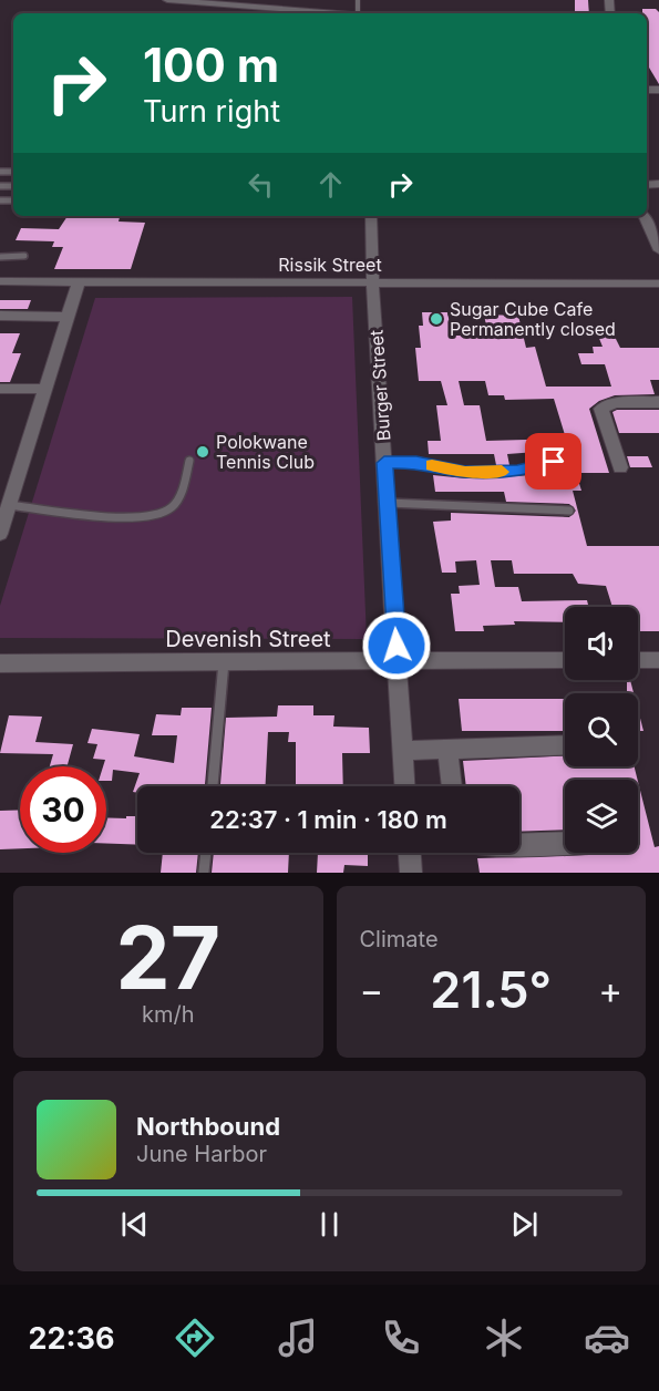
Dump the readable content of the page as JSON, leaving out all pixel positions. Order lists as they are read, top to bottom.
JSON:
{
  "streets": {
    "street": ["Rissik Street", "Burger Street", "Devenish Street"]
  },
  "crossings": [
    ["Rissik Street", "Burger Street"],
    ["Burger Street", "Devenish Street"]
  ],
  "places": ["Sugar Cube Cafe Permanently closed", "Polokwane Tennis Club"],
  "page": {
    "turn": ["100 m", "Turn right"],
    "limit": "30",
    "trip": "22:37 · 1 min · 180 m",
    "tile": [
      ["27", "km/h"],
      "Climate"
    ],
    "heat": ["−", "21.5°", "+"],
    "song": ["Northbound", "June Harbor"],
    "tabs": "22:36"
  }
}
